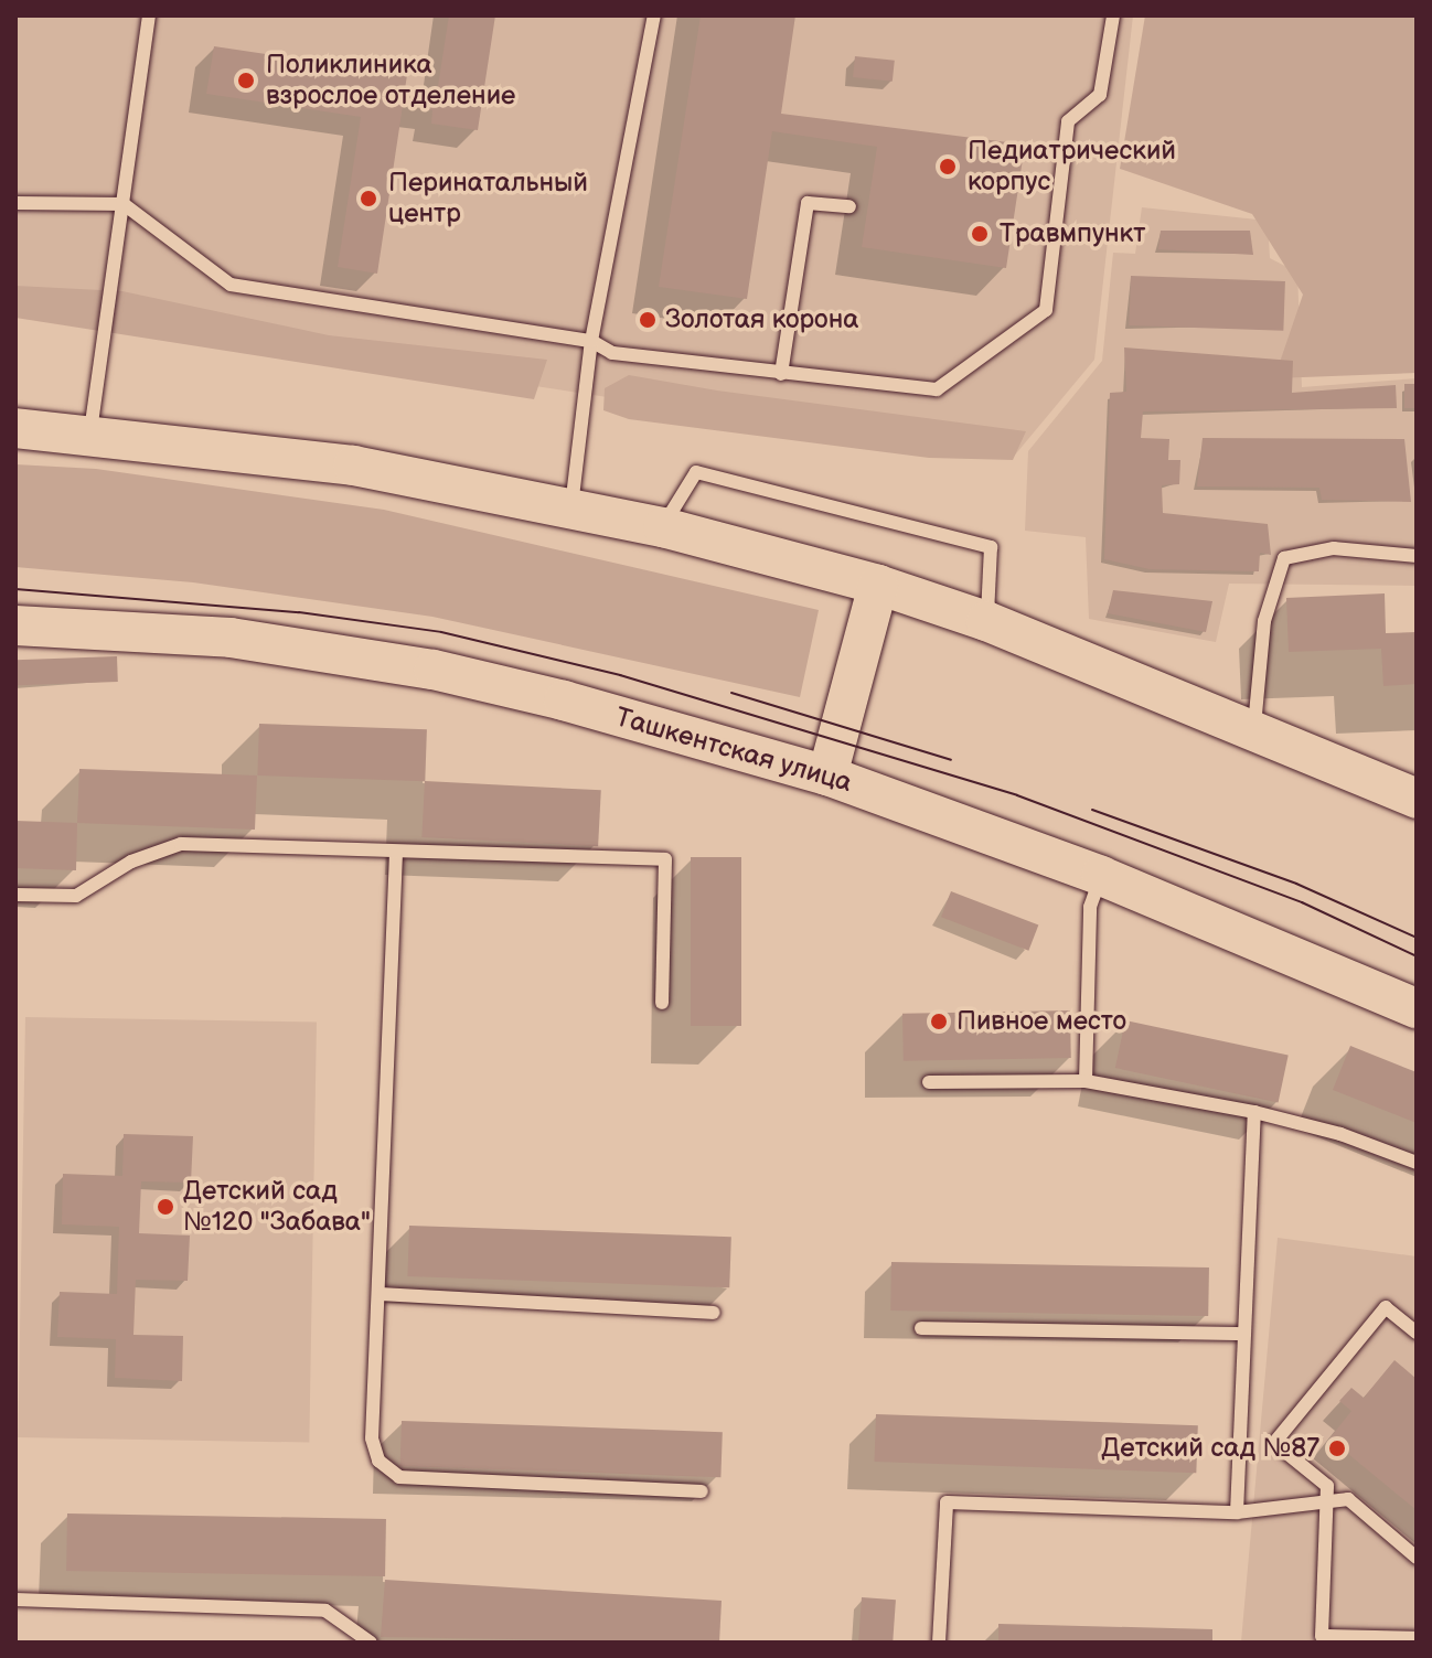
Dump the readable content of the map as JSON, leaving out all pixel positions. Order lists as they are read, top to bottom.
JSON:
{
  "streets": {
    "main road": ["Ташкентская улица"]
  },
  "places": [
    "Поликлиника взрослое отделение",
    "Педиатрический корпус",
    "Перинатальный центр",
    "Травмпункт",
    "Золотая корона",
    "Пивное место",
    "Детский сад №120 \"Забава\"",
    "Детский сад №87"
  ]
}
